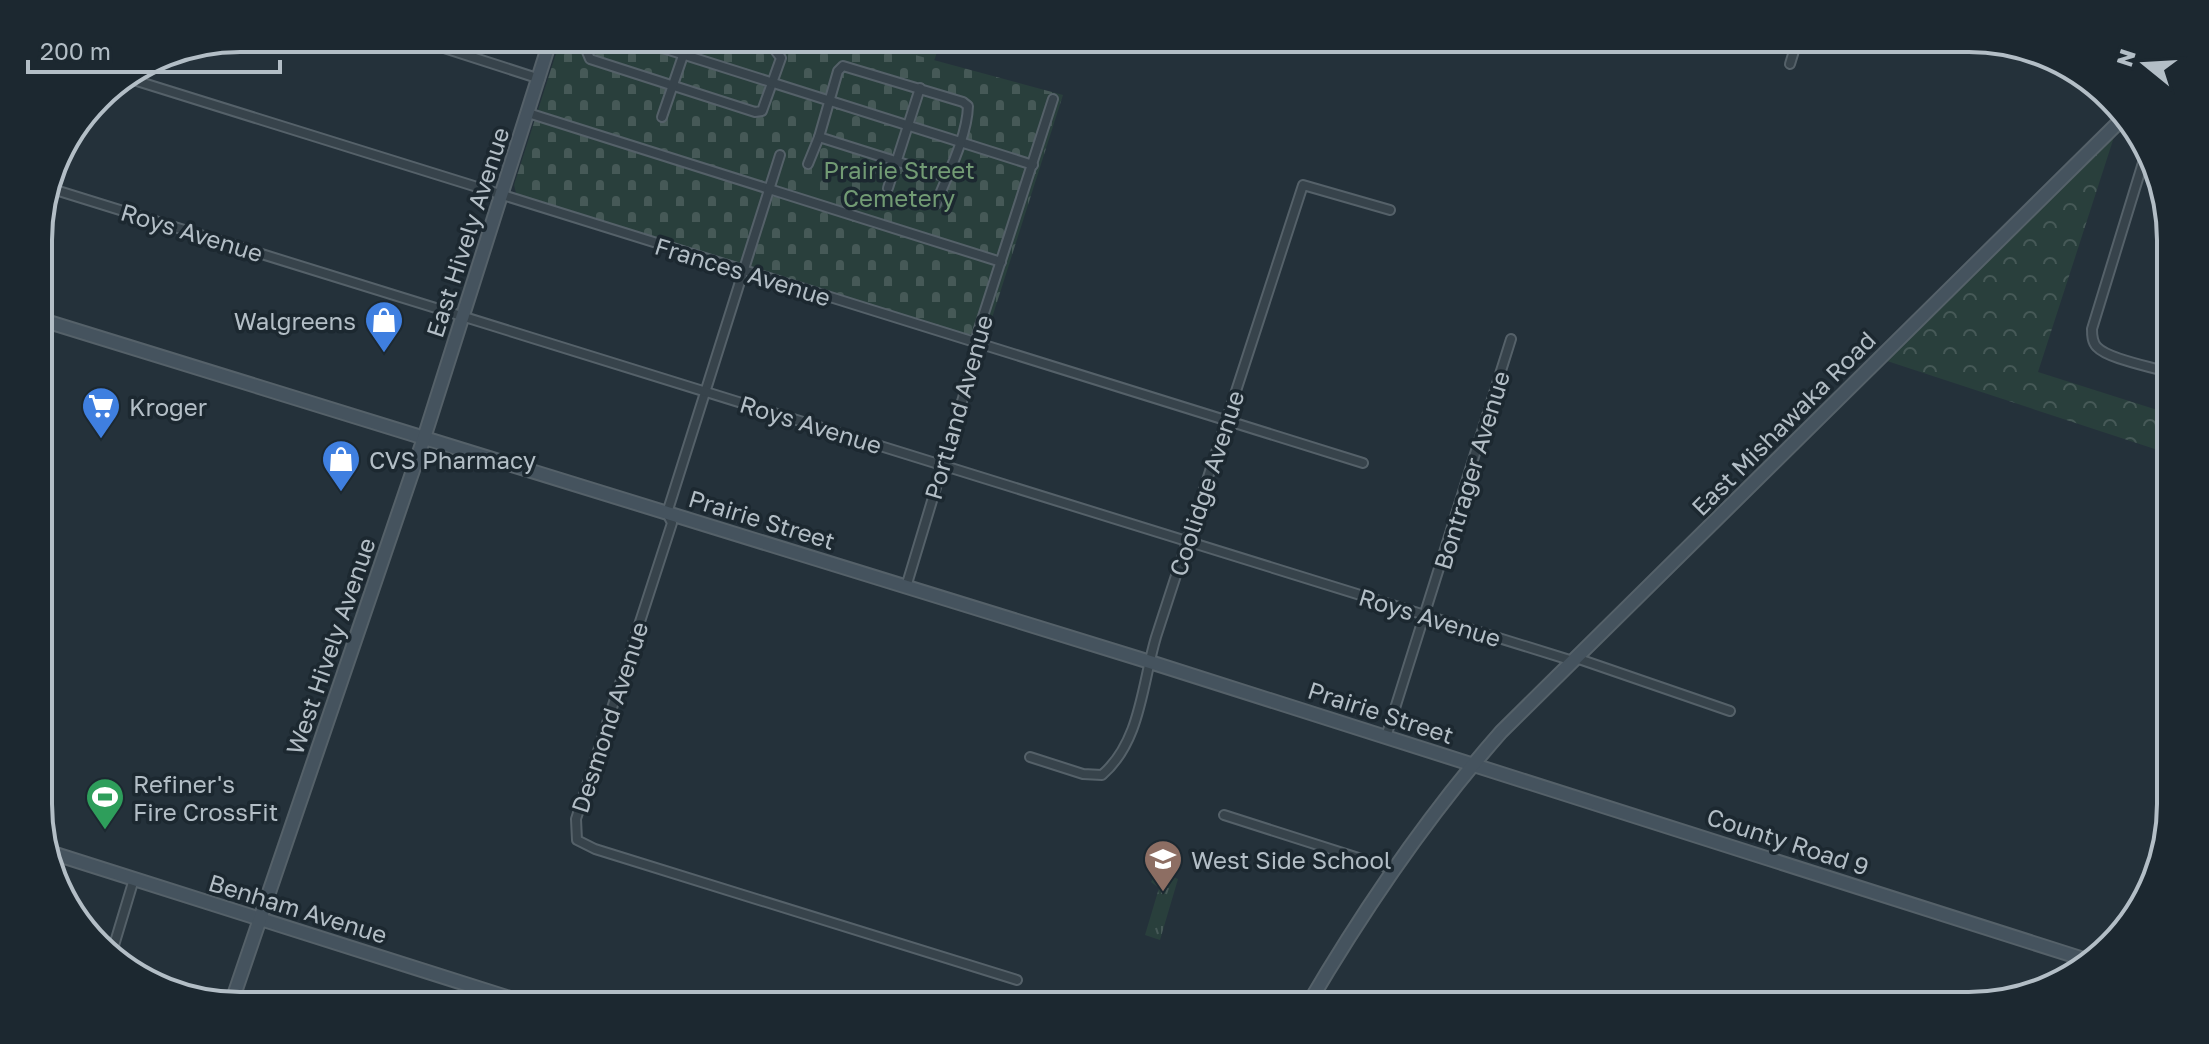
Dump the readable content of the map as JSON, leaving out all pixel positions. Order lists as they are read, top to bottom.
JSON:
{
  "streets": {
    "main road": [
      "East Hively Avenue",
      "East Mishawaka Road",
      "Prairie Street",
      "West Hively Avenue",
      "County Road 9",
      "Benham Avenue"
    ],
    "street": [
      "Roys Avenue",
      "Frances Avenue",
      "Portland Avenue",
      "Bontrager Avenue",
      "Coolidge Avenue",
      "Desmond Avenue"
    ]
  },
  "crossings": [
    ["Roys Avenue", "East Hively Avenue"],
    ["Roys Avenue", "Portland Avenue"],
    ["Roys Avenue", "East Mishawaka Road"],
    ["Roys Avenue", "Bontrager Avenue"],
    ["Roys Avenue", "Coolidge Avenue"],
    ["Roys Avenue", "Desmond Avenue"],
    ["East Hively Avenue", "Frances Avenue"],
    ["East Hively Avenue", "Prairie Street"],
    ["East Hively Avenue", "West Hively Avenue"],
    ["Frances Avenue", "Portland Avenue"],
    ["Frances Avenue", "Coolidge Avenue"],
    ["Frances Avenue", "Desmond Avenue"],
    ["Portland Avenue", "Prairie Street"],
    ["East Mishawaka Road", "Prairie Street"],
    ["East Mishawaka Road", "County Road 9"],
    ["Bontrager Avenue", "Prairie Street"],
    ["Coolidge Avenue", "Prairie Street"],
    ["Prairie Street", "West Hively Avenue"],
    ["Prairie Street", "Desmond Avenue"],
    ["Prairie Street", "County Road 9"],
    ["West Hively Avenue", "Benham Avenue"]
  ],
  "parks": ["Prairie Street Cemetery"],
  "places": {
    "shop": ["Walgreens", "CVS Pharmacy"],
    "supermarket": ["Kroger"],
    "sports": ["Refiner's Fire CrossFit"],
    "school or university": ["West Side School"]
  },
  "scale_bar": "200 m",
  "north": "left"
}
